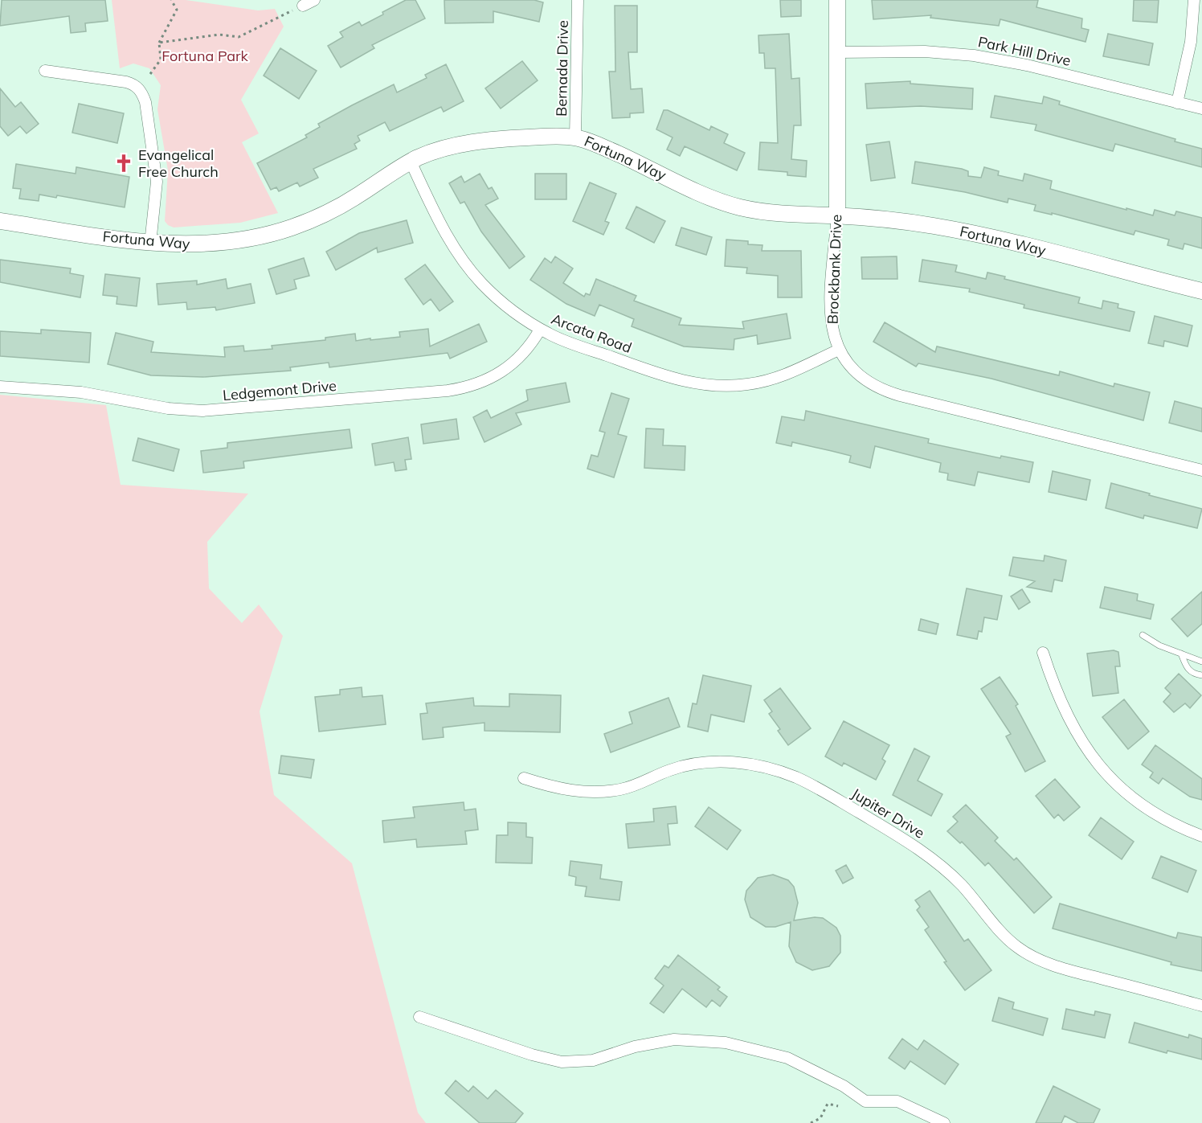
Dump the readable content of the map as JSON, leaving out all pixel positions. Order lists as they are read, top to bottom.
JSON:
{
  "streets": {
    "street": [
      "Park Hill Drive",
      "Bernada Drive",
      "Fortuna Way",
      "Brockbank Drive",
      "Arcata Road",
      "Ledgemont Drive",
      "Jupiter Drive"
    ]
  },
  "crossings": [
    ["Park Hill Drive", "Brockbank Drive"],
    ["Bernada Drive", "Fortuna Way"],
    ["Fortuna Way", "Brockbank Drive"],
    ["Fortuna Way", "Arcata Road"],
    ["Brockbank Drive", "Arcata Road"],
    ["Arcata Road", "Ledgemont Drive"]
  ],
  "parks": ["Fortuna Park"],
  "places": {
    "church": ["Evangelical Free Church"]
  }
}
